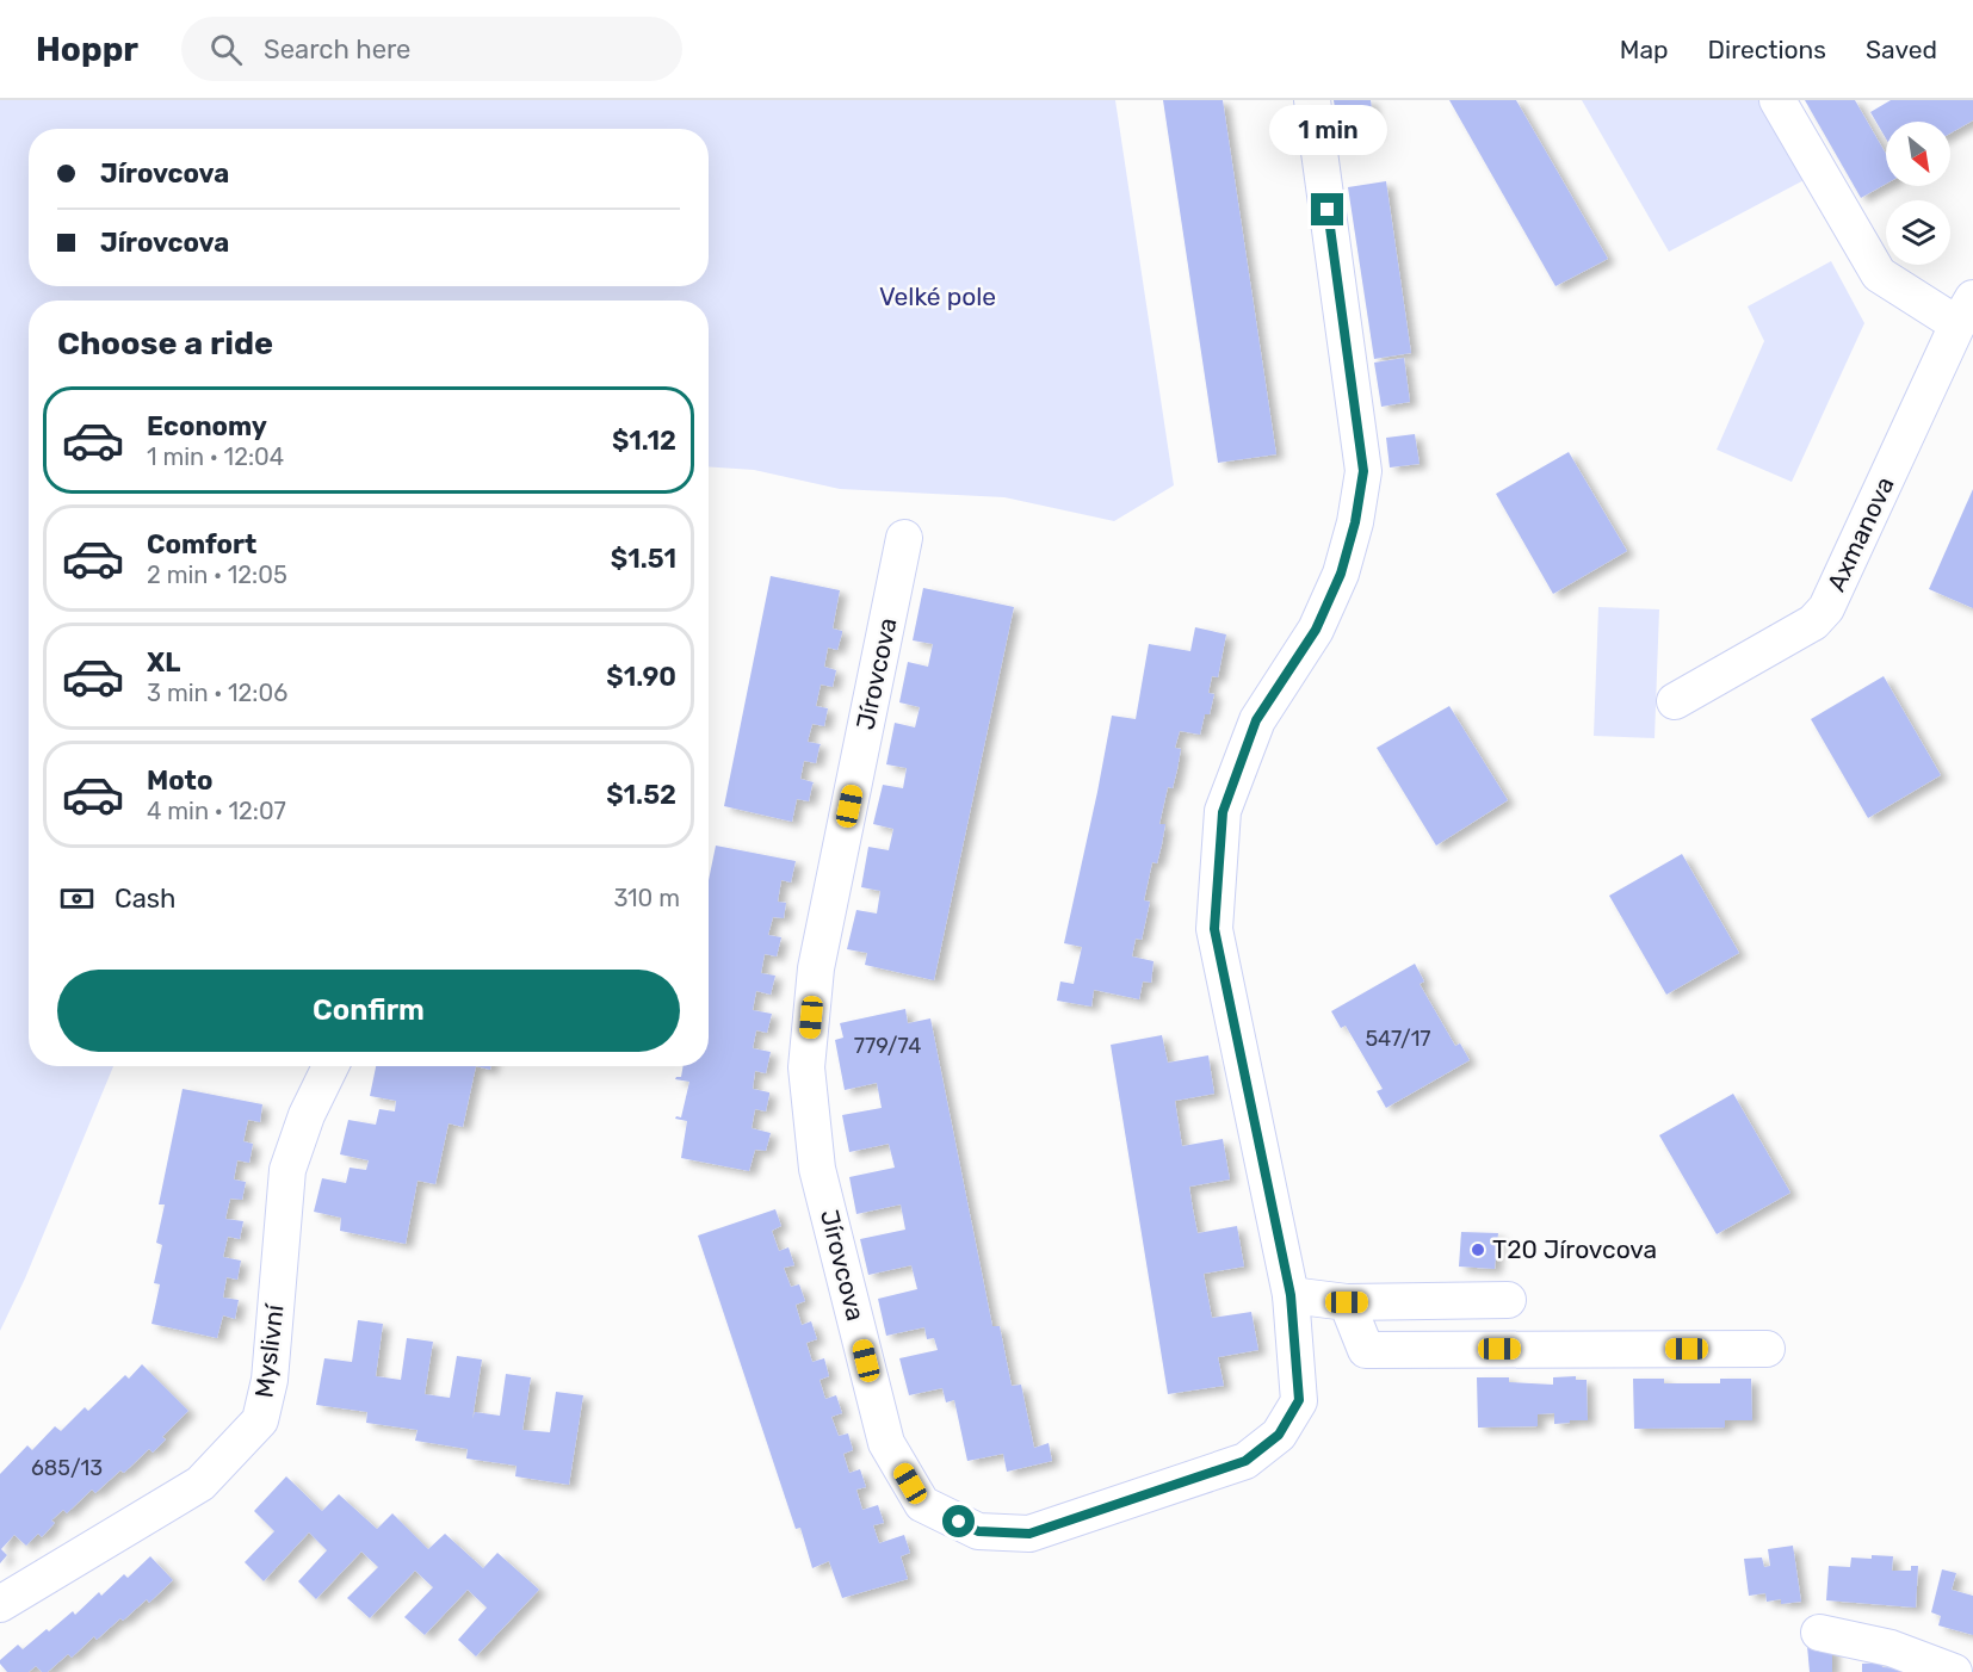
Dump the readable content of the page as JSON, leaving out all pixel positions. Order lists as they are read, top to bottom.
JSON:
{
  "streets": {
    "street": ["Axmanova", "Jírovcova", "Myslivní"]
  },
  "parks": ["Velké pole"],
  "places": ["T20 Jírovcova"],
  "house_numbers": ["547/17", "779/74", "685/13"],
  "north": "bottom right",
  "page": {
    "header": "Hoppr",
    "search": "Search here",
    "nav": ["Map", "Directions", "Saved"],
    "bubble": "1 min",
    "banner": ["Jírovcova", "Jírovcova"],
    "heading": "Choose a ride",
    "list": [
      {
        "name": "Economy",
        "note": "1 min · 12:04",
        "value": "$1.12"
      },
      {
        "name": "Comfort",
        "note": "2 min · 12:05",
        "value": "$1.51"
      },
      {
        "name": "XL",
        "note": "3 min · 12:06",
        "value": "$1.90"
      },
      {
        "name": "Moto",
        "note": "4 min · 12:07",
        "value": "$1.52"
      }
    ],
    "pay": ["Cash", "310 m"],
    "buttons": "Confirm"
  }
}
